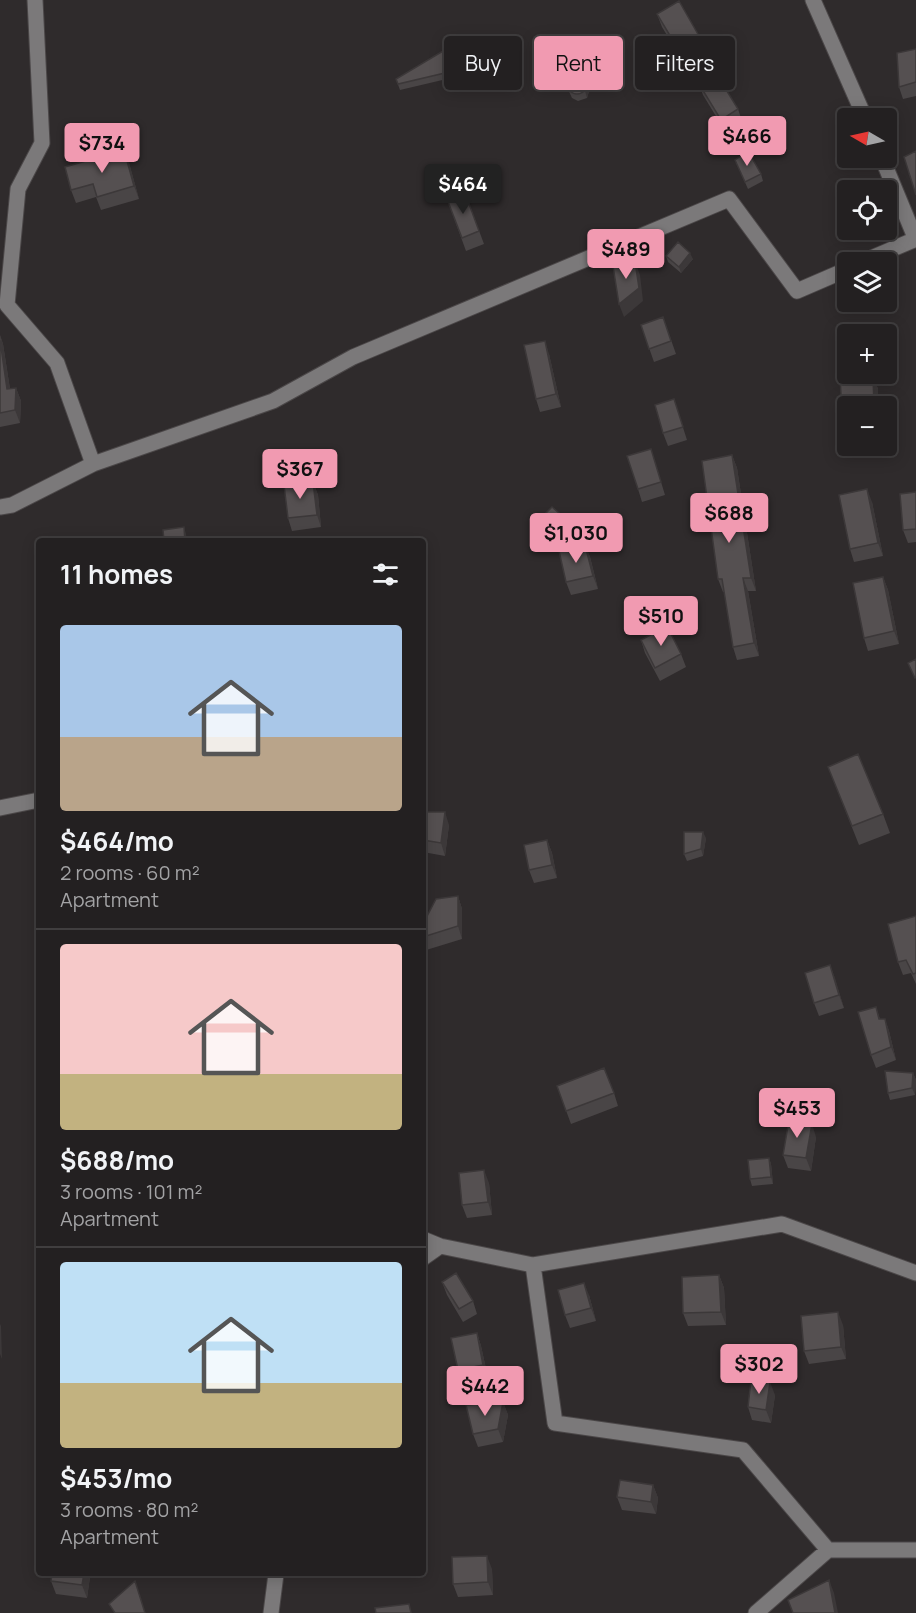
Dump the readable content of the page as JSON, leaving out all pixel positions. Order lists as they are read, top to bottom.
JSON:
{
  "north": "left",
  "page": {
    "chip": ["Buy", "Rent", "Filters"],
    "map_buttons": ["+", "−"],
    "price": [
      "$466",
      "$734",
      "$464",
      "$489",
      "$367",
      "$688",
      "$1,030",
      "$510",
      "$453",
      "$302",
      "$442"
    ],
    "heading": "11 homes",
    "list": [
      {
        "name": "$464/mo",
        "note": "2 rooms · 60 m² · Apartment"
      },
      {
        "name": "$688/mo",
        "note": "3 rooms · 101 m² · Apartment"
      },
      {
        "name": "$453/mo",
        "note": "3 rooms · 80 m² · Apartment"
      }
    ]
  }
}
